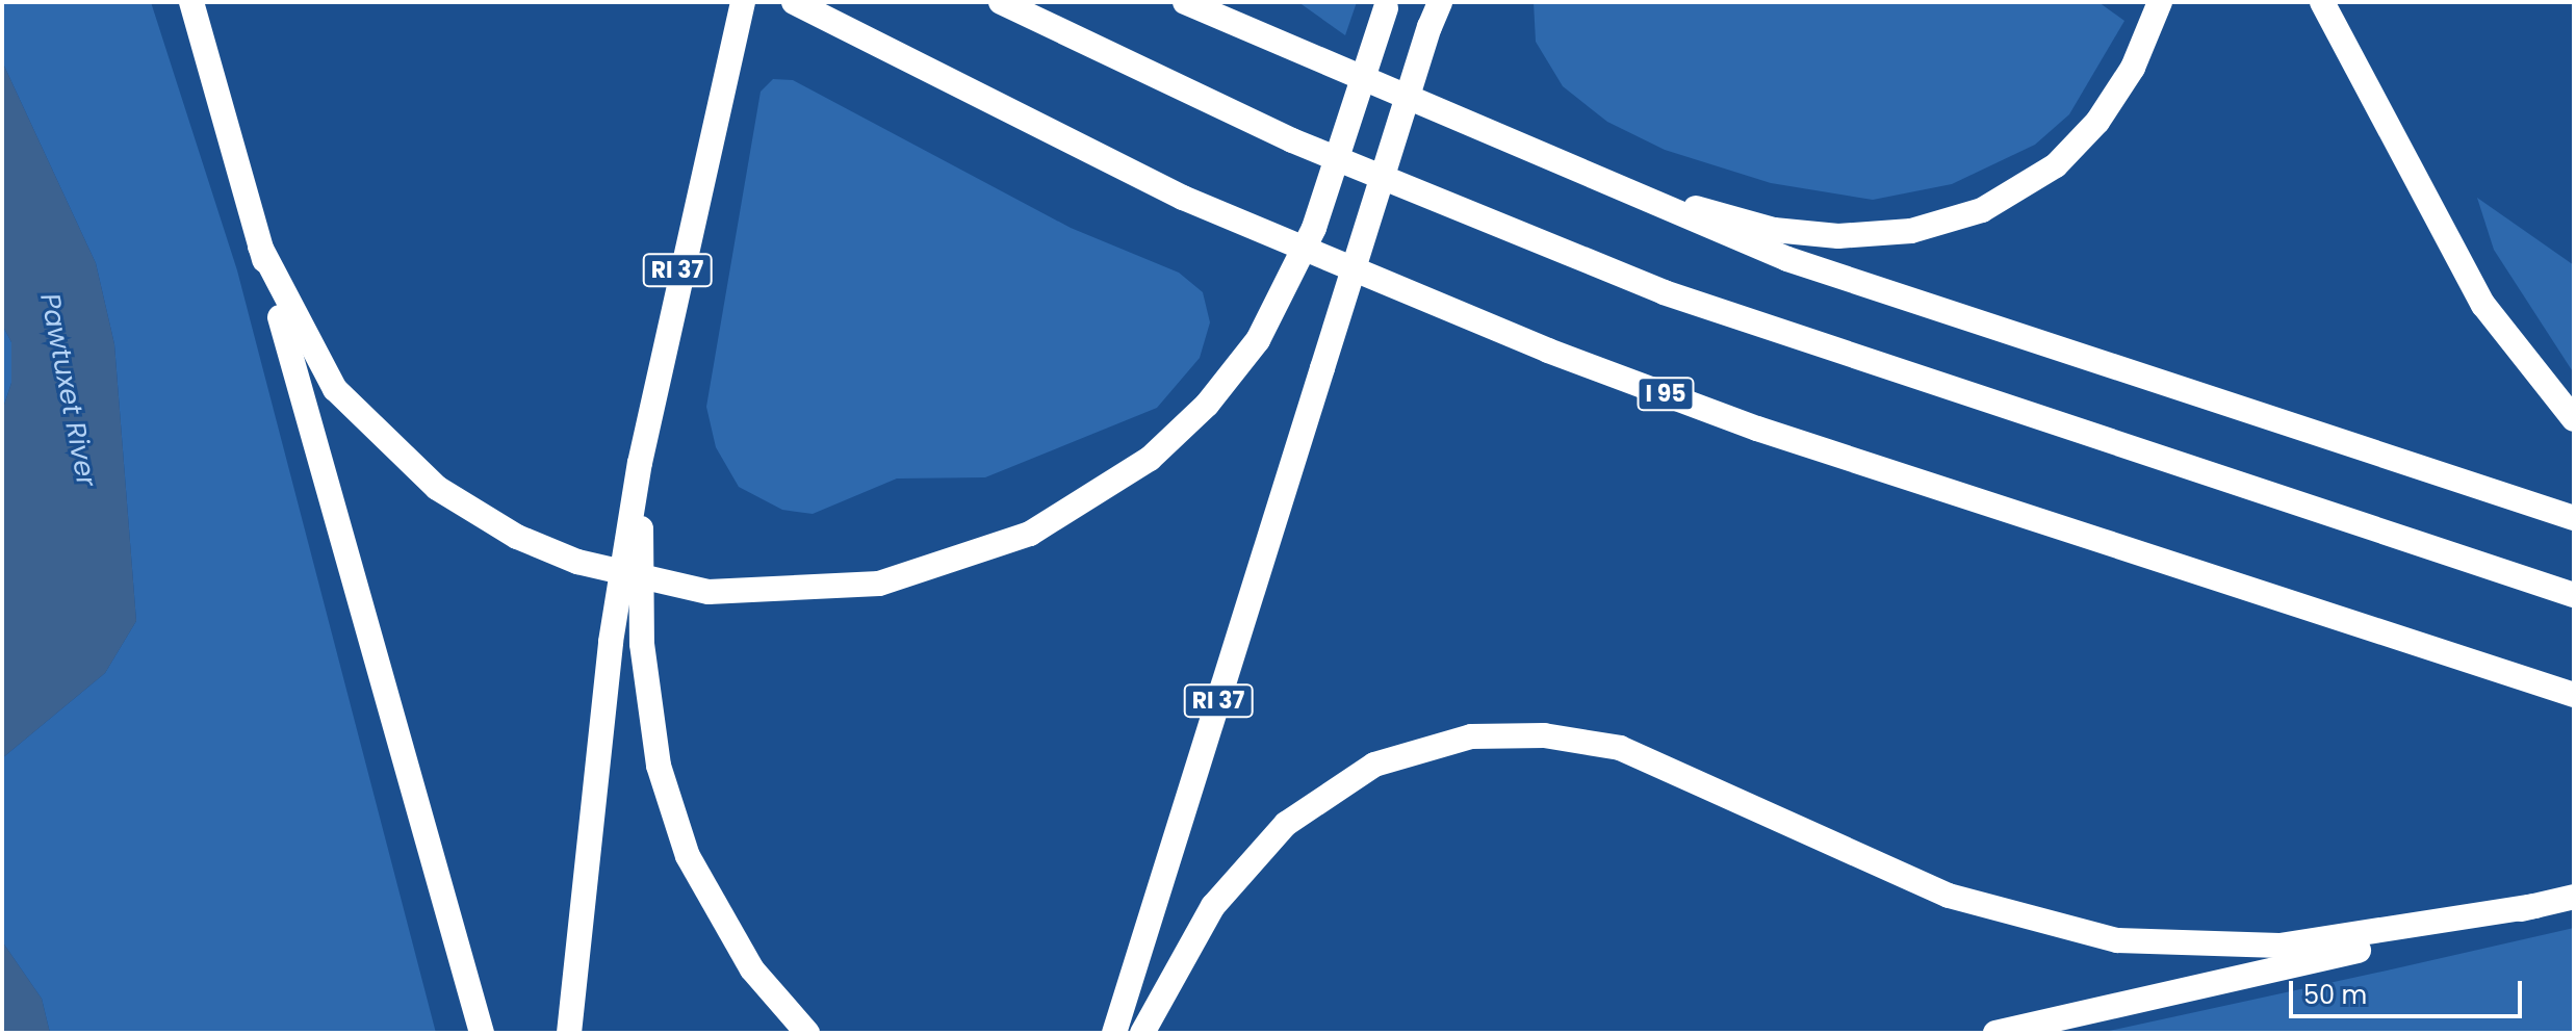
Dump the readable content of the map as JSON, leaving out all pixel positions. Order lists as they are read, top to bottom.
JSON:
{
  "streets": {
    "highway": ["RI 37", "I 95"]
  },
  "water": ["Pawtuxet River"],
  "scale_bar": "50 m"
}
